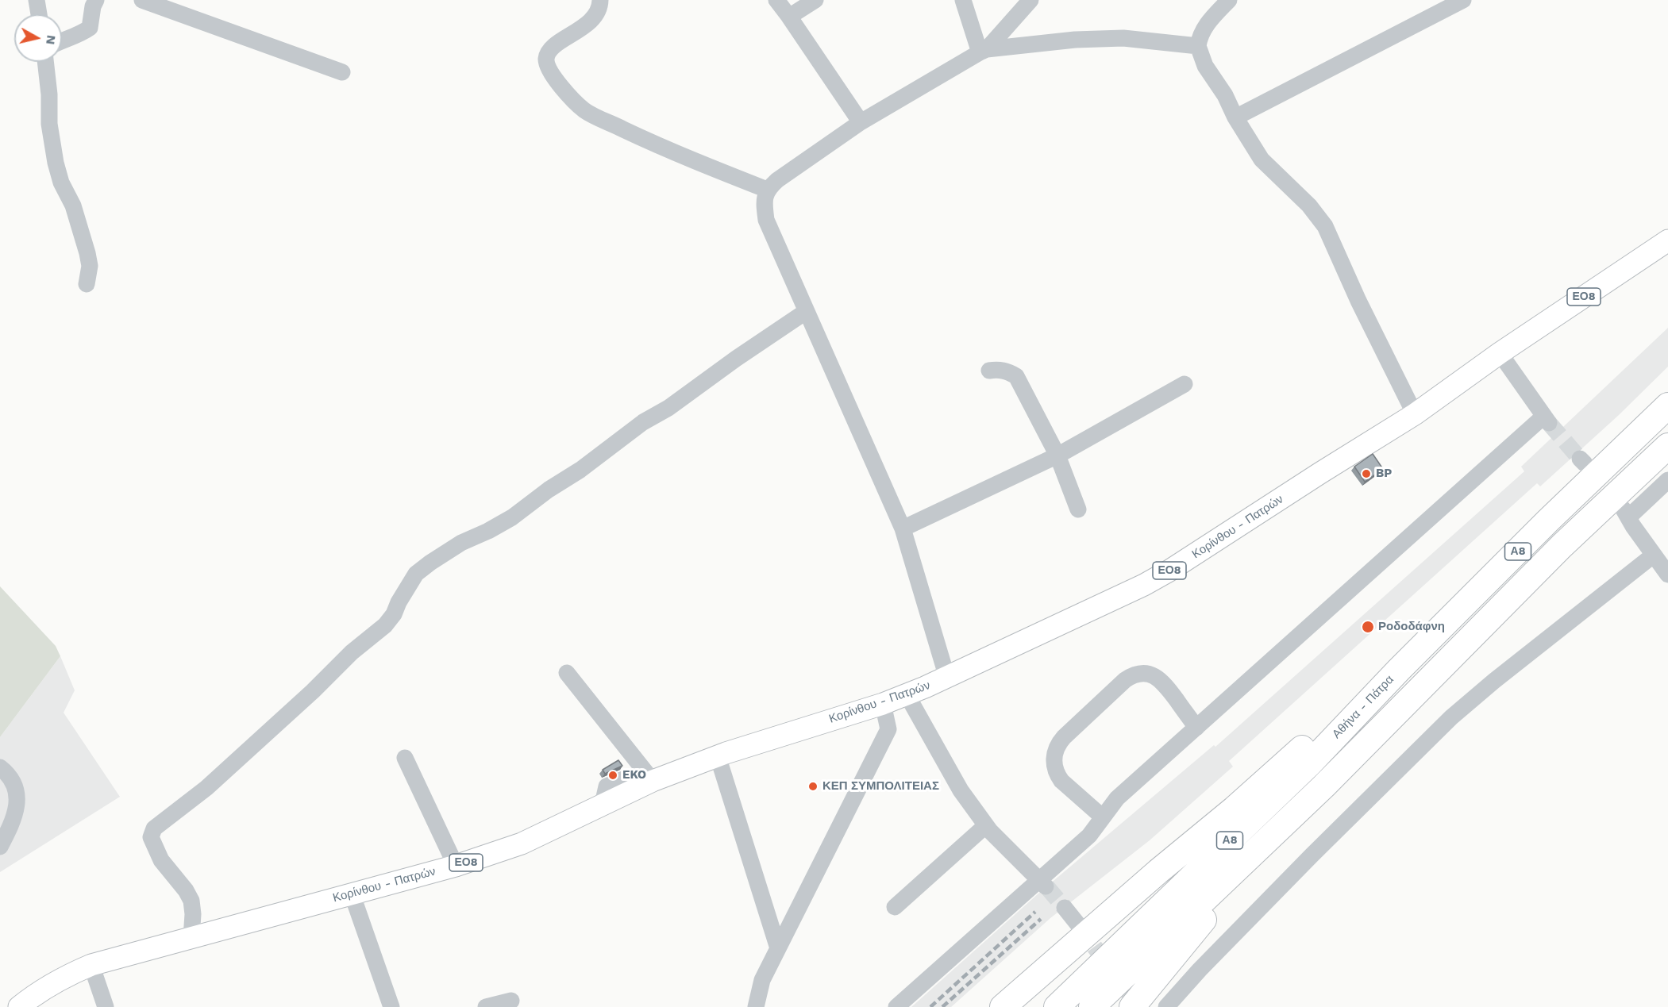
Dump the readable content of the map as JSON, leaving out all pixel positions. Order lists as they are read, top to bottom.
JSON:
{
  "streets": {
    "highway": ["Α8", "Αθήνα - Πάτρα"],
    "main road": ["ΕΟ8", "Κορίνθου - Πατρών"]
  },
  "places": [
    "BP",
    "Ροδοδάφνη",
    "EKO",
    "ΚΕΠ ΣΥΜΠΟΛΙΤΕΙΑΣ"
  ],
  "north": "right"
}
